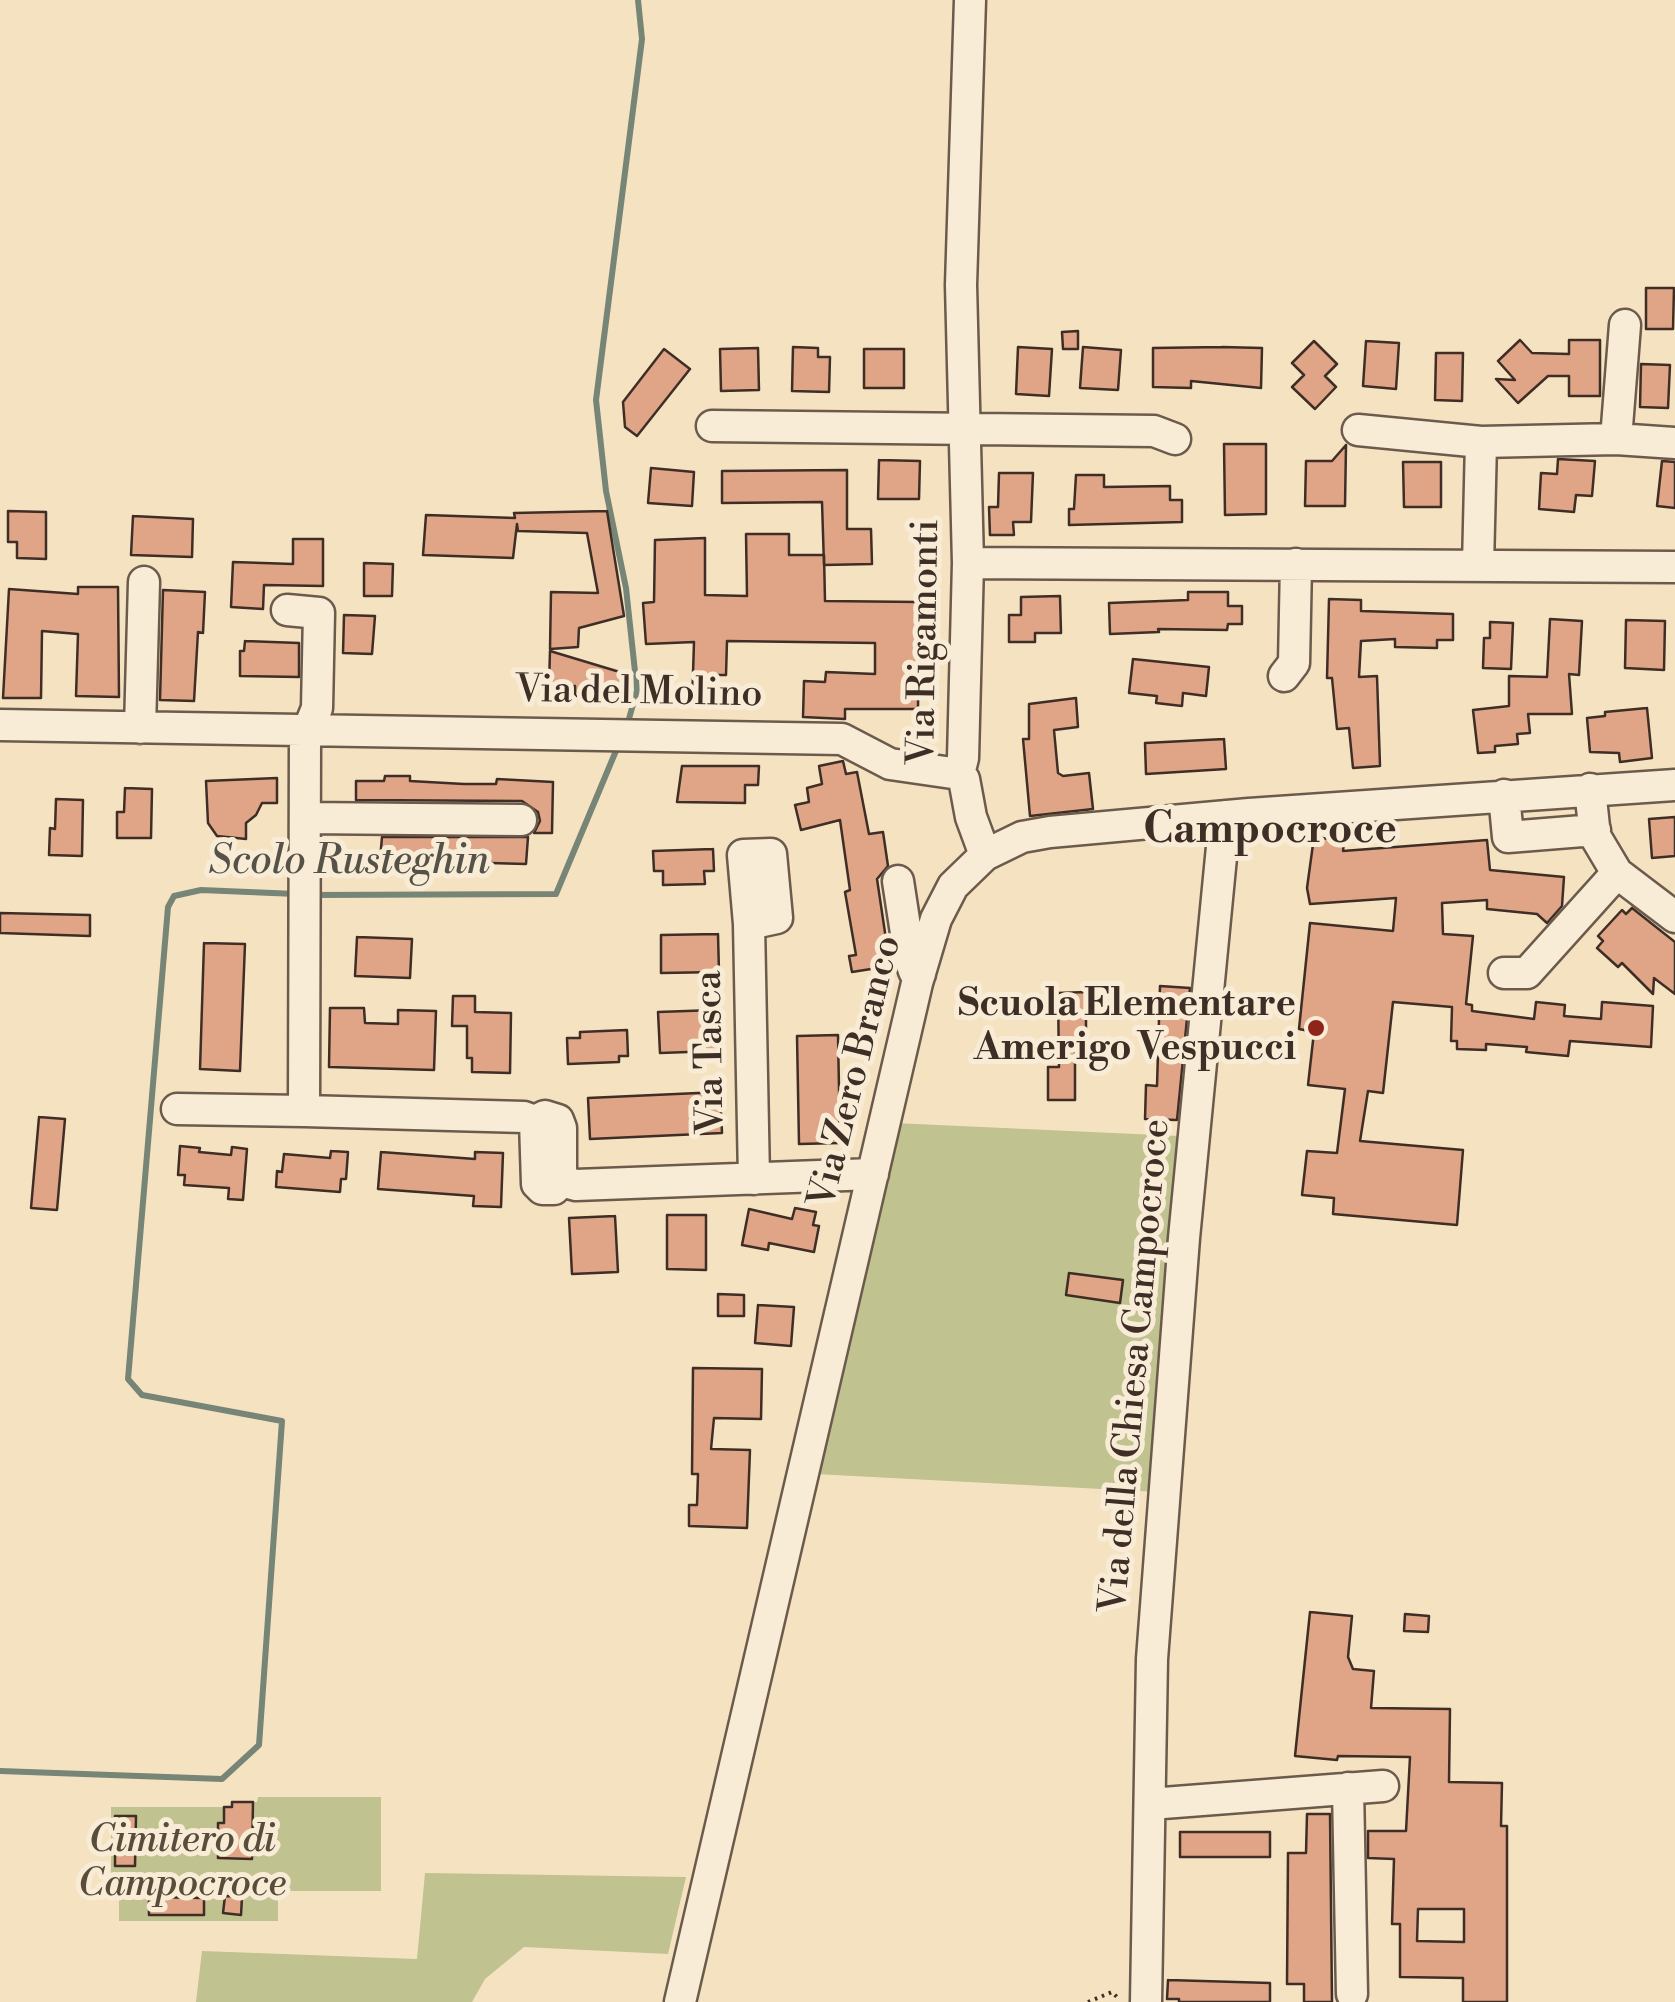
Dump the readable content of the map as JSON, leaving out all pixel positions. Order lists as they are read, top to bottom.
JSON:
{
  "streets": {
    "street": [
      "Via Rigamonti",
      "Via del Molino",
      "Via Tasca",
      "Via Zero Branco",
      "Via della Chiesa Campocroce"
    ]
  },
  "crossings": [
    ["Via Rigamonti", "Via del Molino"],
    ["Via Rigamonti", "Via Zero Branco"],
    ["Via Zero Branco", "Via della Chiesa Campocroce"]
  ],
  "districts": ["Campocroce"],
  "water": ["Scolo Rusteghin"],
  "parks": ["Cimitero di Campocroce"],
  "places": ["Scuola Elementare Amerigo Vespucci"]
}
